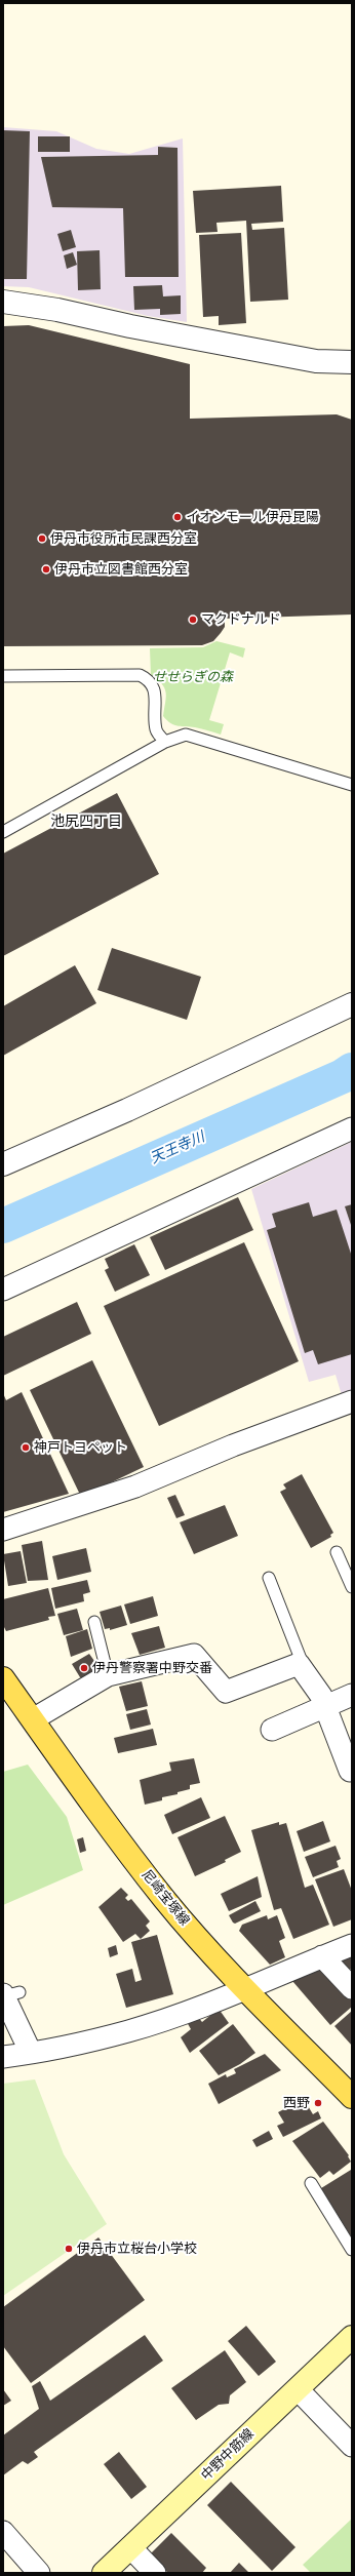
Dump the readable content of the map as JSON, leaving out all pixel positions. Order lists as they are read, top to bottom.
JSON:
{
  "streets": {
    "main road": ["尼崎宝塚線", "中野中筋線"]
  },
  "districts": ["池尻四丁目"],
  "water": ["天王寺川"],
  "parks": ["せせらぎの森"],
  "places": [
    "イオンモール伊丹昆陽",
    "伊丹市役所市民課西分室",
    "伊丹市立図書館西分室",
    "マクドナルド",
    "神戸トヨペット",
    "伊丹警察署中野交番",
    "西野",
    "伊丹市立桜台小学校"
  ]
}
